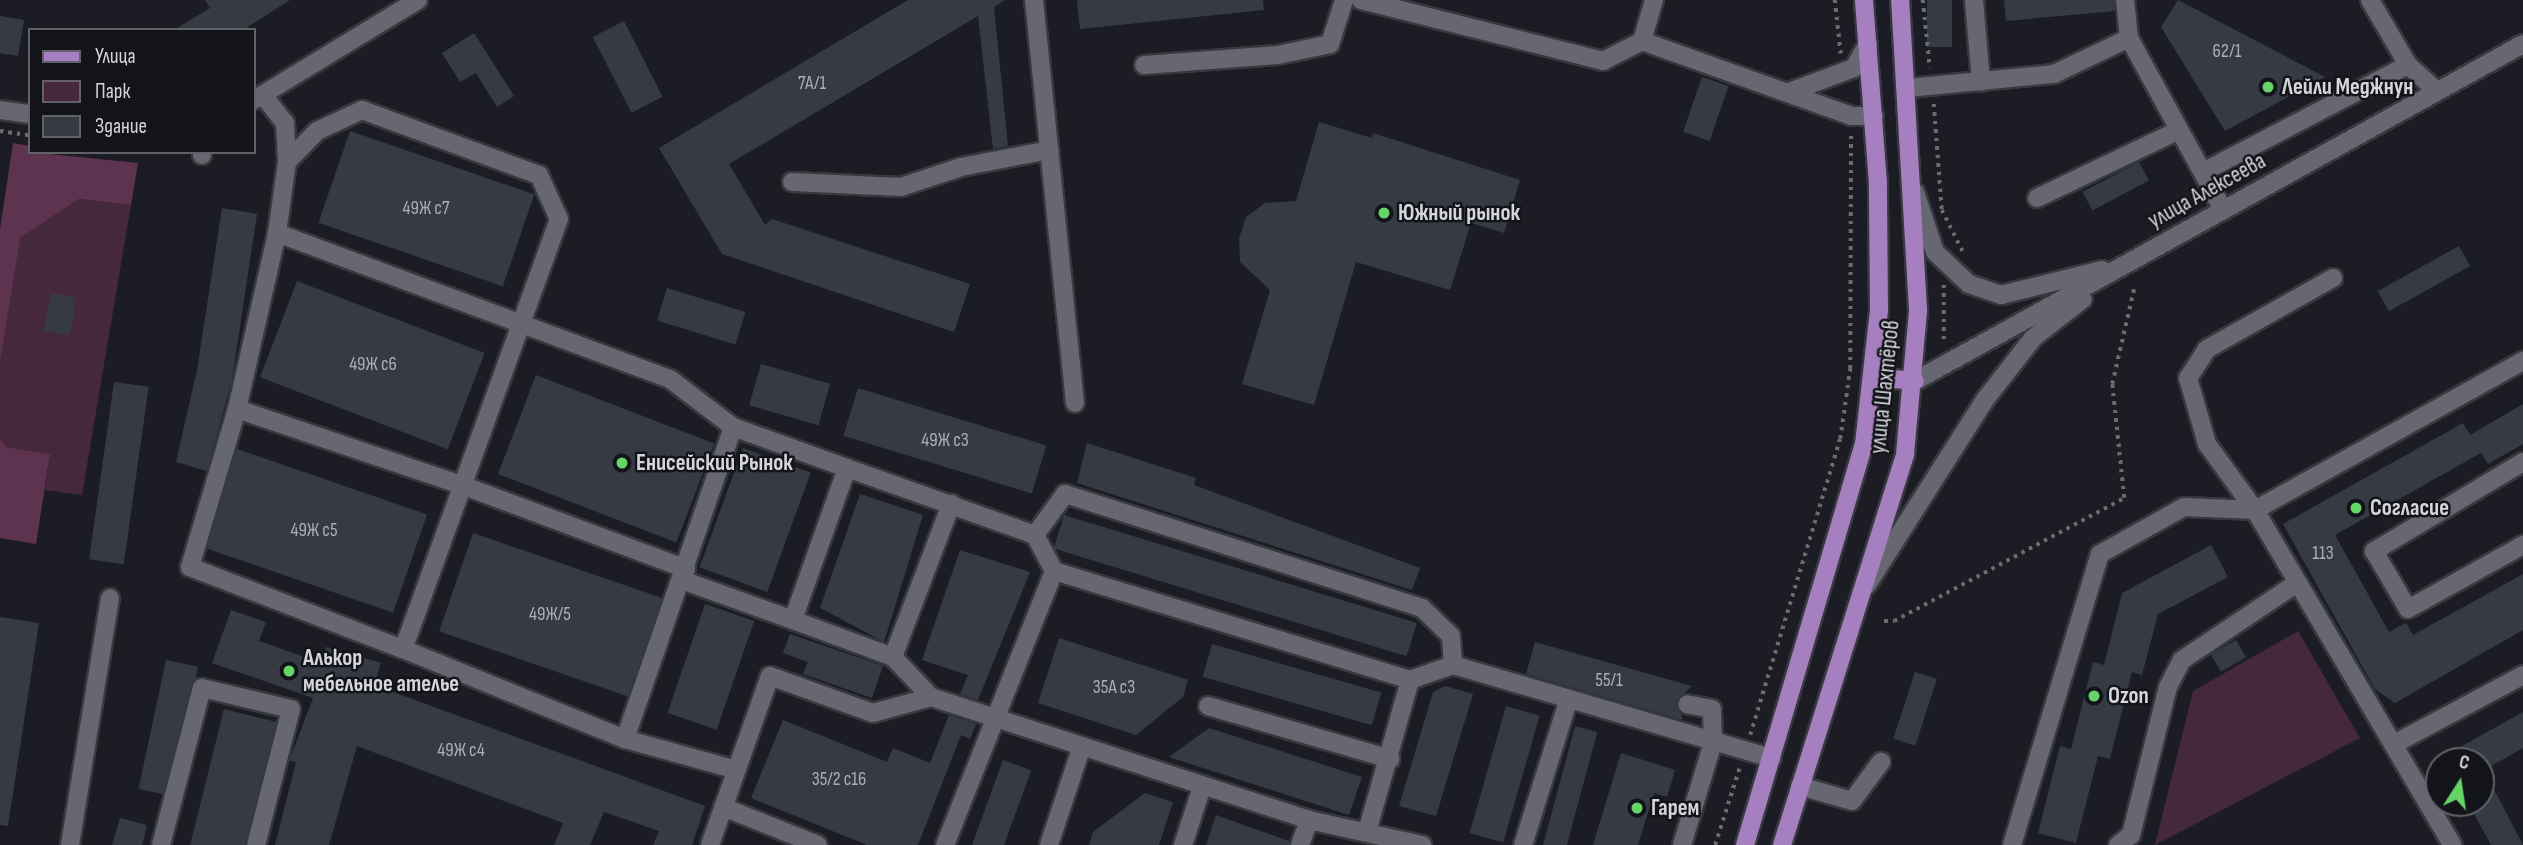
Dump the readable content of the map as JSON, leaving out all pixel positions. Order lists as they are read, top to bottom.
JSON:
{
  "streets": {
    "main road": ["улица Шахтёров"],
    "street": ["улица Алексеева"]
  },
  "crossings": [
    ["улица Алексеева", "улица Шахтёров"]
  ],
  "places": [
    "Лейли Меджнун",
    "Южный рынок",
    "Енисейский Рынок",
    "Согласие",
    "Алькор мебельное ателье",
    "Ozon",
    "Гарем"
  ],
  "house_numbers": [
    "62/1",
    "7А/1",
    "49Ж с7",
    "49Ж с6",
    "49Ж с3",
    "49Ж с5",
    "113",
    "49Ж/5",
    "55/1",
    "35А с3",
    "49Ж с4",
    "35/2 с16"
  ],
  "legend": ["Улица", "Парк", "Здание"],
  "north": "top"
}
